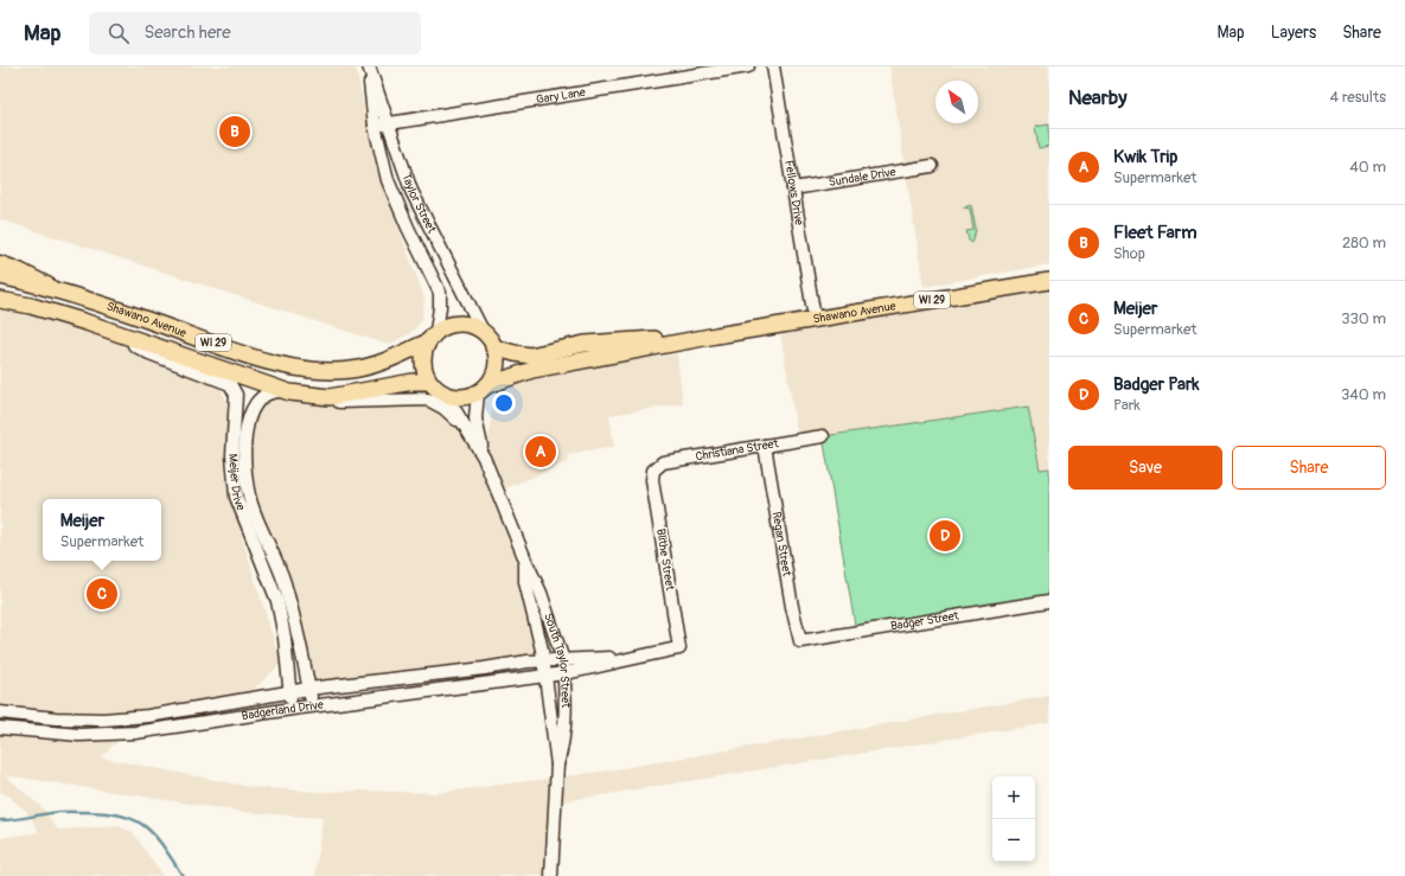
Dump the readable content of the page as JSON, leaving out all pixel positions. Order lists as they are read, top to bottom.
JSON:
{
  "streets": {
    "main road": ["WI 29", "Shawano Avenue"],
    "street": [
      "Gary Lane",
      "Sundale Drive",
      "Fellows Drive",
      "Taylor Street",
      "Christiana Street",
      "Meijer Drive",
      "Regan Street",
      "Blithe Street",
      "Badger Street",
      "South Taylor Street",
      "Badgerland Drive"
    ]
  },
  "crossings": [
    ["Gary Lane", "Taylor Street"],
    ["Sundale Drive", "Fellows Drive"],
    ["Fellows Drive", "Shawano Avenue"],
    ["Taylor Street", "WI 29"],
    ["Taylor Street", "Shawano Avenue"],
    ["Taylor Street", "South Taylor Street"],
    ["WI 29", "Shawano Avenue"],
    ["WI 29", "South Taylor Street"],
    ["Shawano Avenue", "Meijer Drive"],
    ["Shawano Avenue", "South Taylor Street"],
    ["Christiana Street", "Regan Street"],
    ["Christiana Street", "Blithe Street"],
    ["Meijer Drive", "Badgerland Drive"],
    ["Regan Street", "Badger Street"],
    ["Blithe Street", "South Taylor Street"],
    ["Blithe Street", "Badgerland Drive"],
    ["South Taylor Street", "Badgerland Drive"]
  ],
  "north": "top left",
  "page": {
    "header": "Map",
    "search": "Search here",
    "nav": ["Map", "Layers", "Share"],
    "heading": ["Nearby", "4 results"],
    "pins": [
      "B",
      "A",
      "D",
      "C"
    ],
    "list": [
      {
        "mark": "A",
        "name": "Kwik Trip",
        "note": "Supermarket",
        "value": "40 m"
      },
      {
        "mark": "B",
        "name": "Fleet Farm",
        "note": "Shop",
        "value": "280 m"
      },
      {
        "mark": "C",
        "name": "Meijer",
        "note": "Supermarket",
        "value": "330 m"
      },
      {
        "mark": "D",
        "name": "Badger Park",
        "note": "Park",
        "value": "340 m"
      }
    ],
    "buttons": ["Save", "Share"],
    "popup": ["Meijer", "Supermarket"],
    "map_buttons": ["+", "−"]
  }
}
